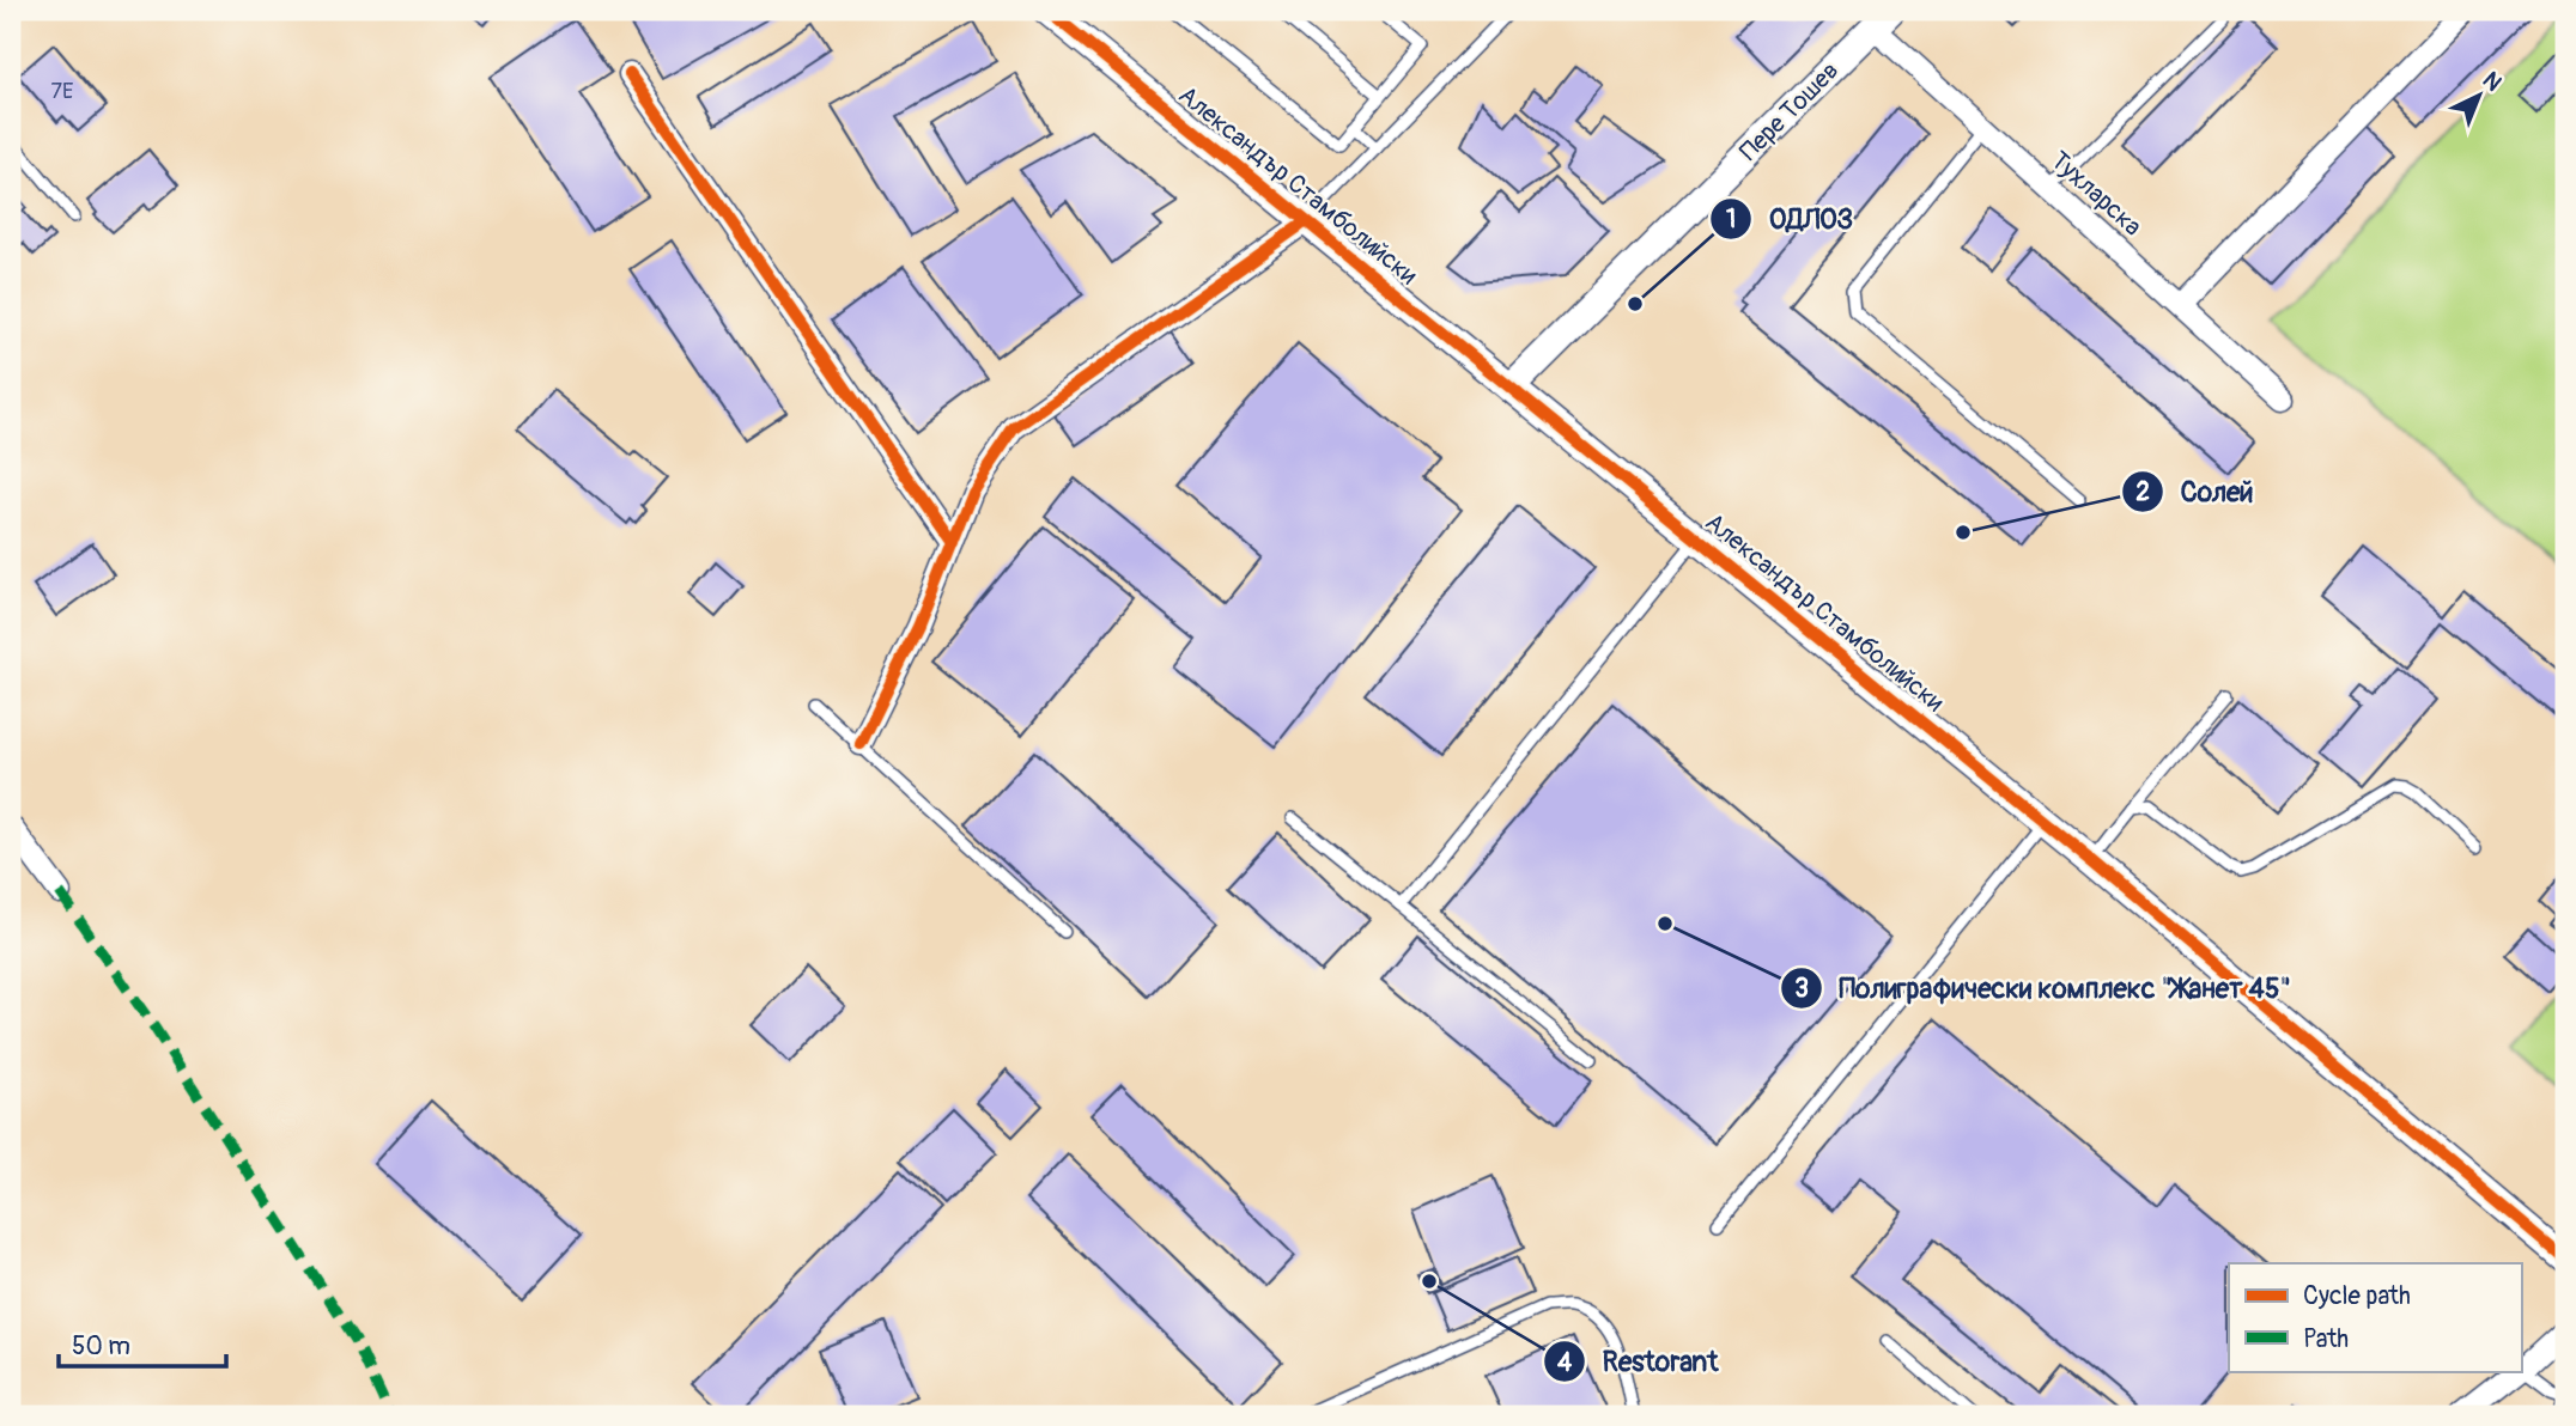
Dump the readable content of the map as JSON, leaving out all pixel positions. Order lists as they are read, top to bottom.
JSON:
{
  "streets": {
    "street": ["Пере Тошев", "Александър Стамболийски", "Тухларска"]
  },
  "crossings": [
    ["Пере Тошев", "Александър Стамболийски"],
    ["Пере Тошев", "Тухларска"]
  ],
  "places": [
    "ОДЛОЗ",
    "Солей",
    "Полиграфически комплекс \"Жанет 45\"",
    "Restorant"
  ],
  "house_numbers": ["7Е"],
  "legend": ["Cycle path", "Path"],
  "scale_bar": "50 m",
  "north": "top right"
}
